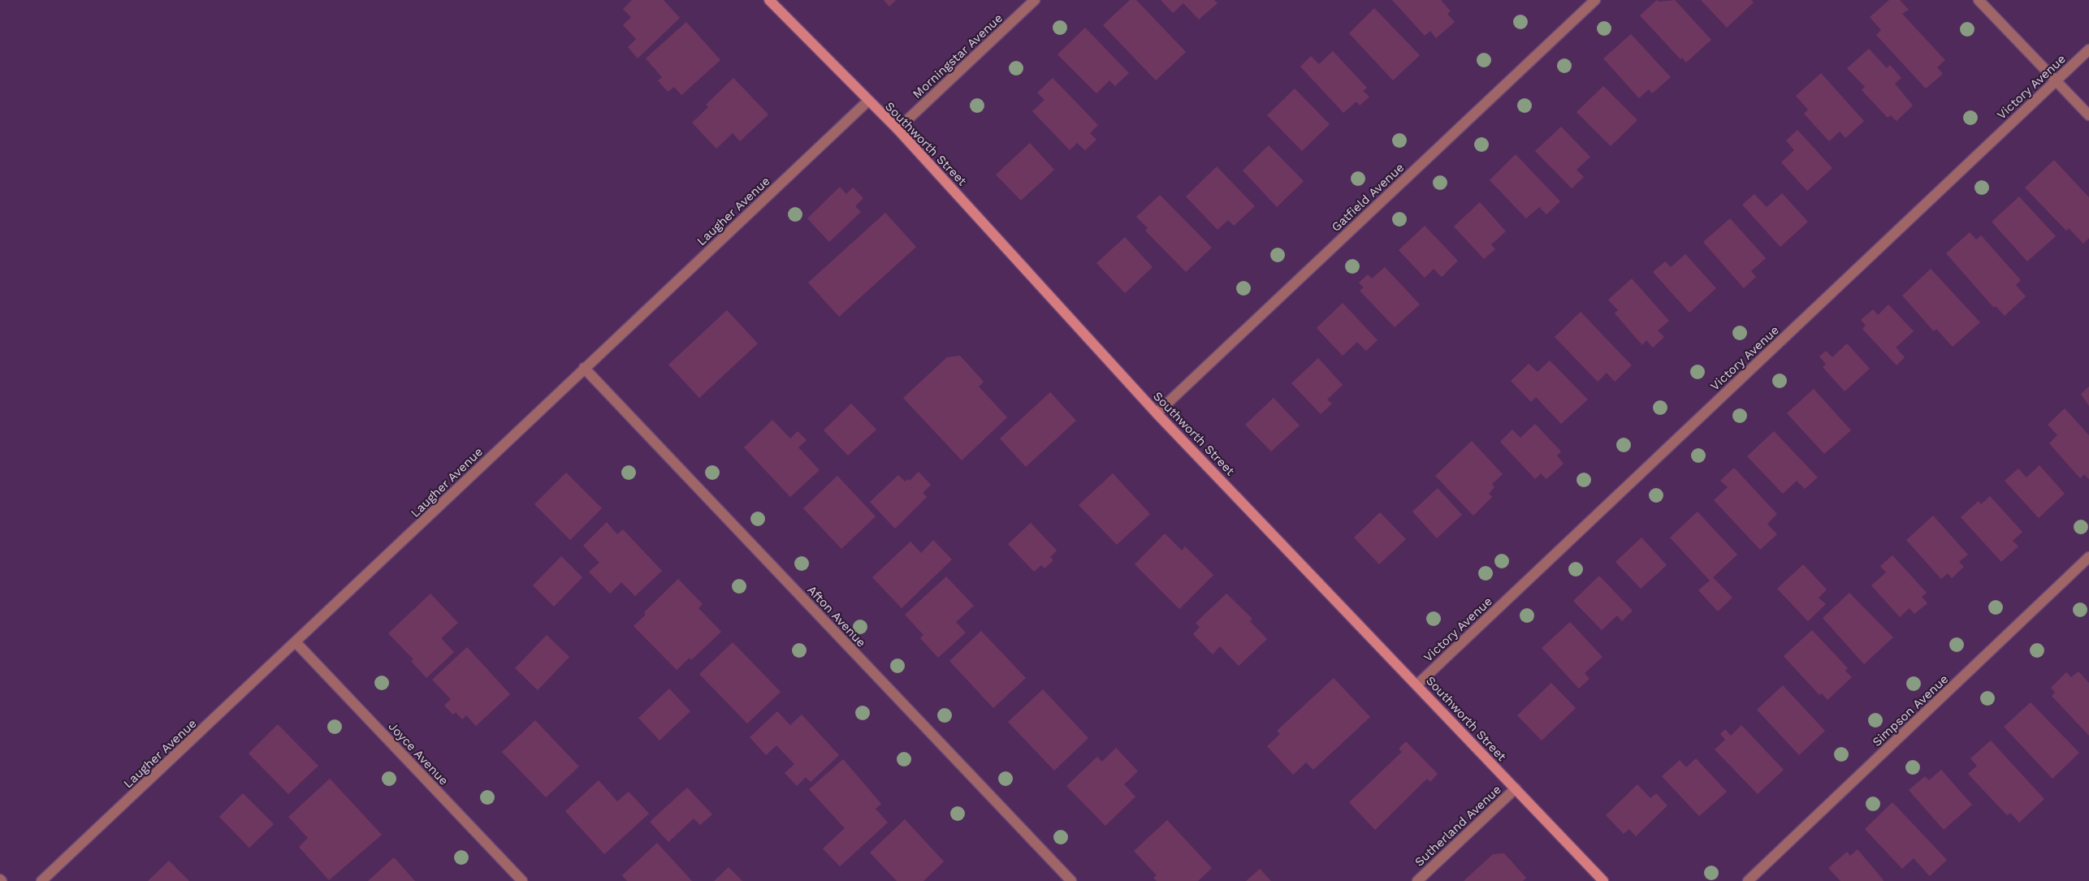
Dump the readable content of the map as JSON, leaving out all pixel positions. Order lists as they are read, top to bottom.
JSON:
{
  "streets": {
    "main road": ["Southworth Street"],
    "street": [
      "Morningstar Avenue",
      "Victory Avenue",
      "Gatfield Avenue",
      "Laugher Avenue",
      "Afton Avenue",
      "Simpson Avenue",
      "Joyce Avenue",
      "Sutherland Avenue"
    ]
  },
  "crossings": [
    ["Morningstar Avenue", "Southworth Street"],
    ["Victory Avenue", "Southworth Street"],
    ["Southworth Street", "Gatfield Avenue"],
    ["Southworth Street", "Laugher Avenue"],
    ["Southworth Street", "Sutherland Avenue"],
    ["Laugher Avenue", "Afton Avenue"],
    ["Laugher Avenue", "Joyce Avenue"]
  ]
}
